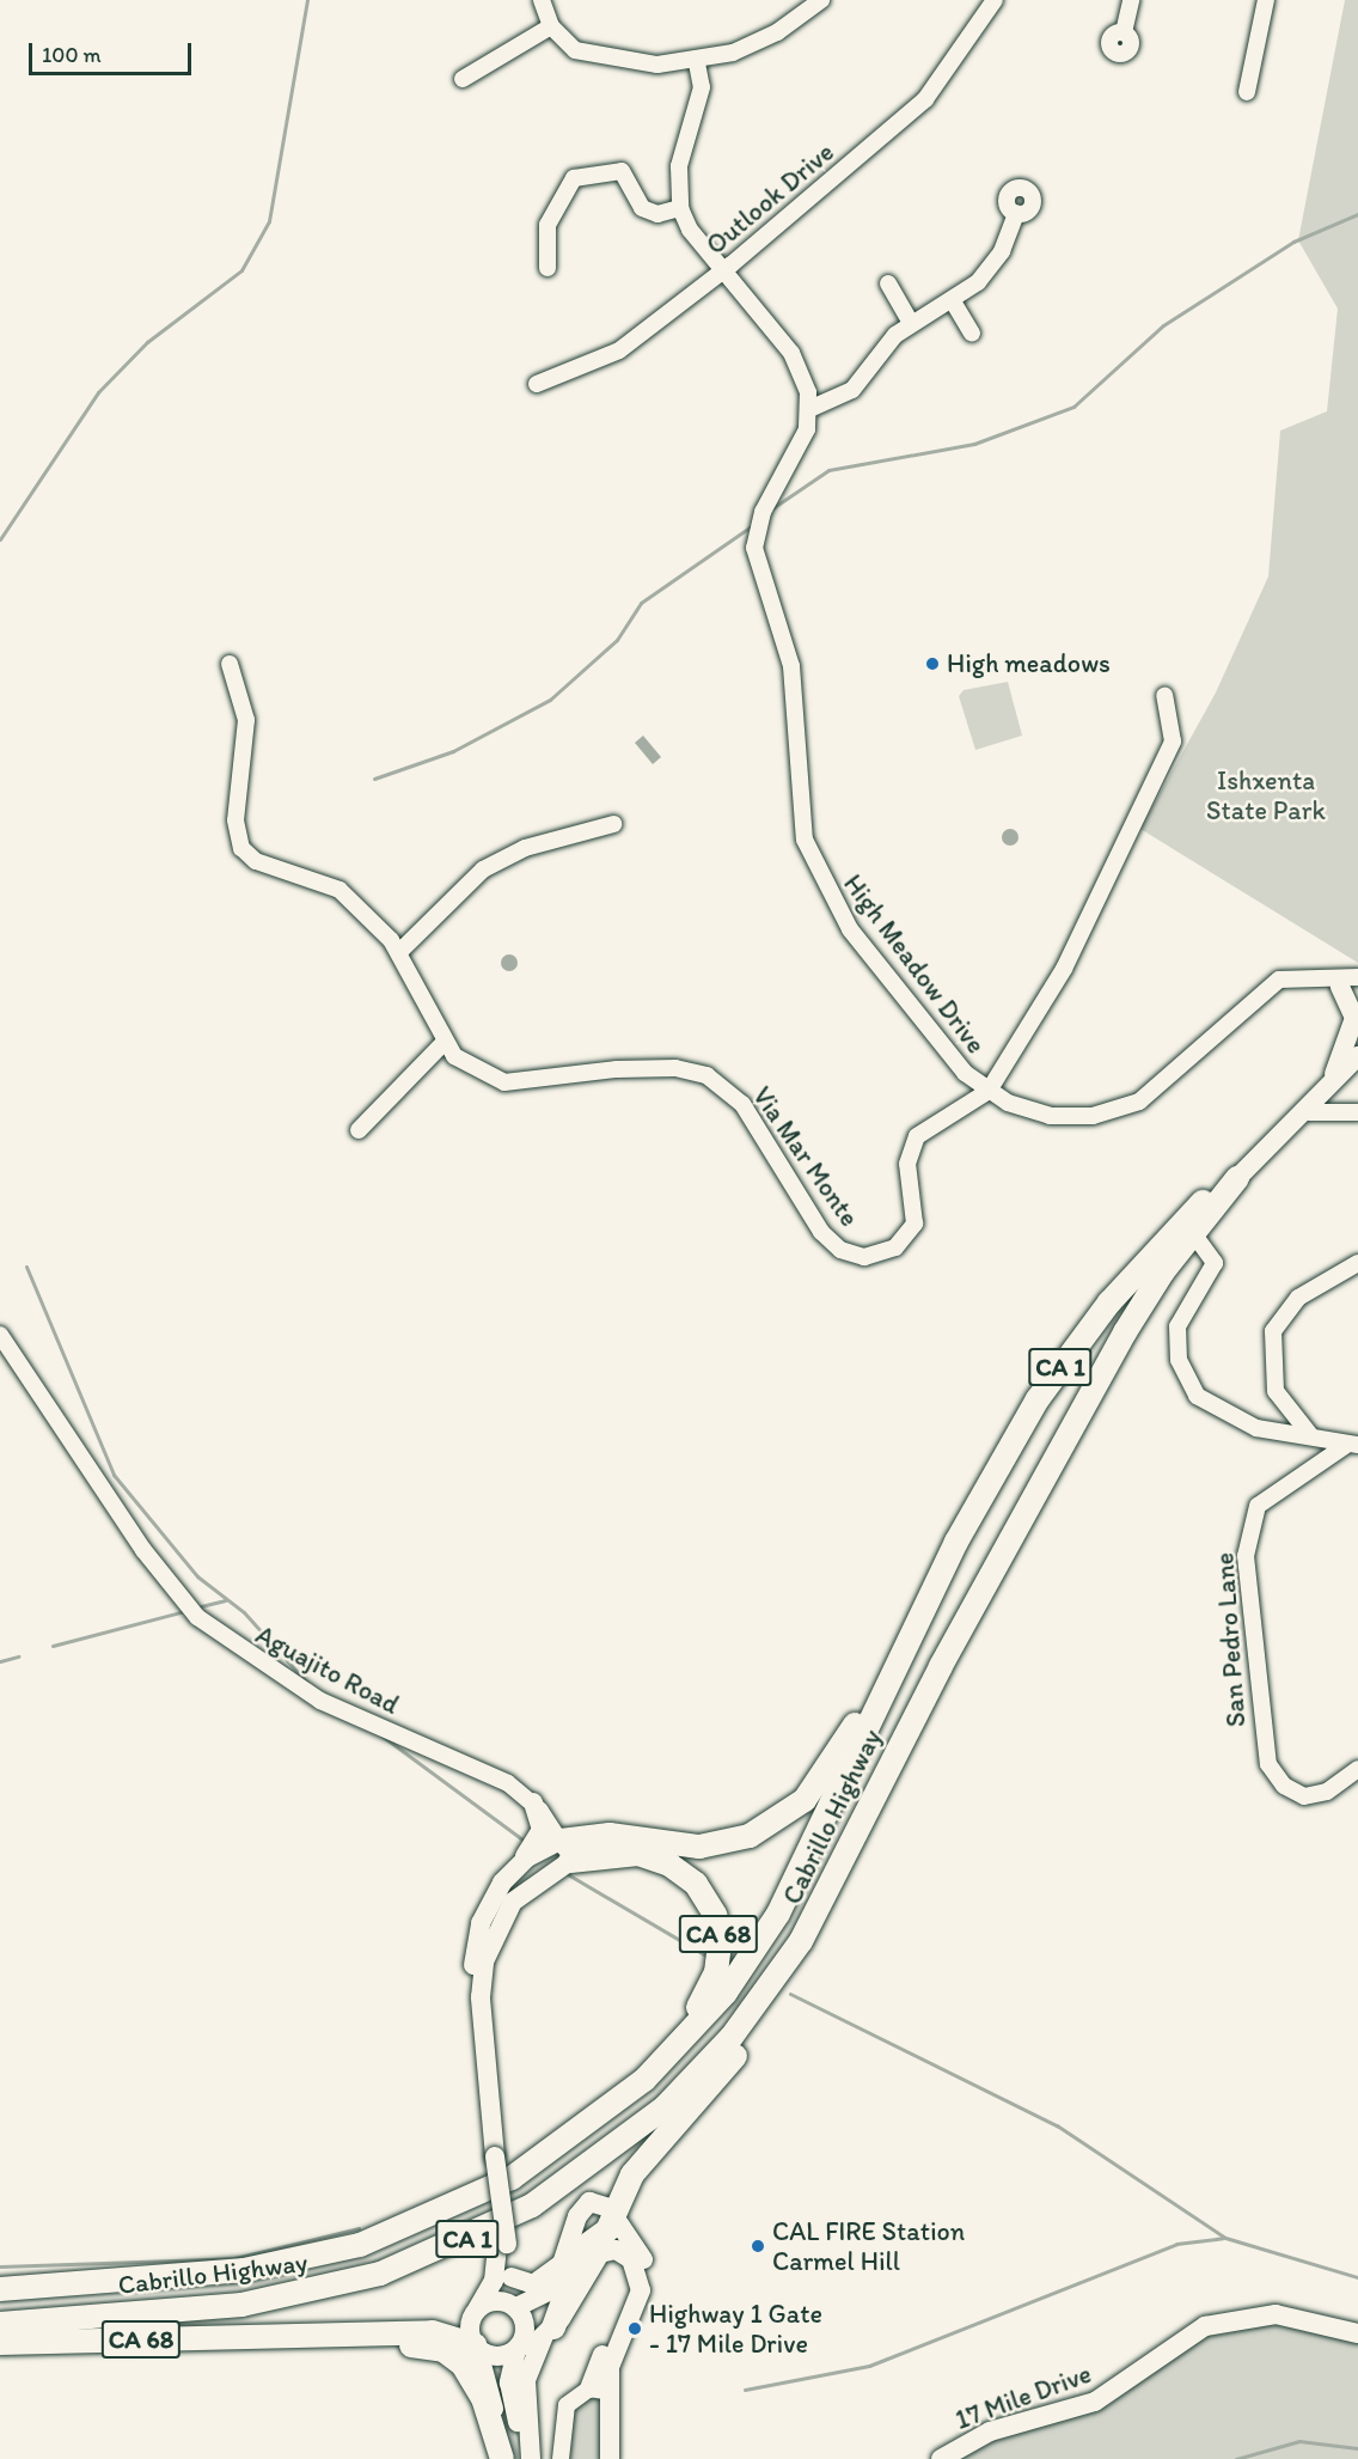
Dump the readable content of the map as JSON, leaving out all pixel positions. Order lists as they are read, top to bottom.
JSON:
{
  "streets": {
    "highway": ["CA 1", "Cabrillo Highway", "CA 68"],
    "main road": ["17 Mile Drive"],
    "street": [
      "Outlook Drive",
      "High Meadow Drive",
      "Via Mar Monte",
      "San Pedro Lane",
      "Aguajito Road"
    ]
  },
  "crossings": [
    ["High Meadow Drive", "Via Mar Monte"],
    ["Aguajito Road", "CA 68"],
    ["Cabrillo Highway", "CA 68"]
  ],
  "parks": ["Ishxenta State Park"],
  "places": ["High meadows", "CAL FIRE Station Carmel Hill", "Highway 1 Gate - 17 Mile Drive"],
  "scale_bar": "100 m"
}
